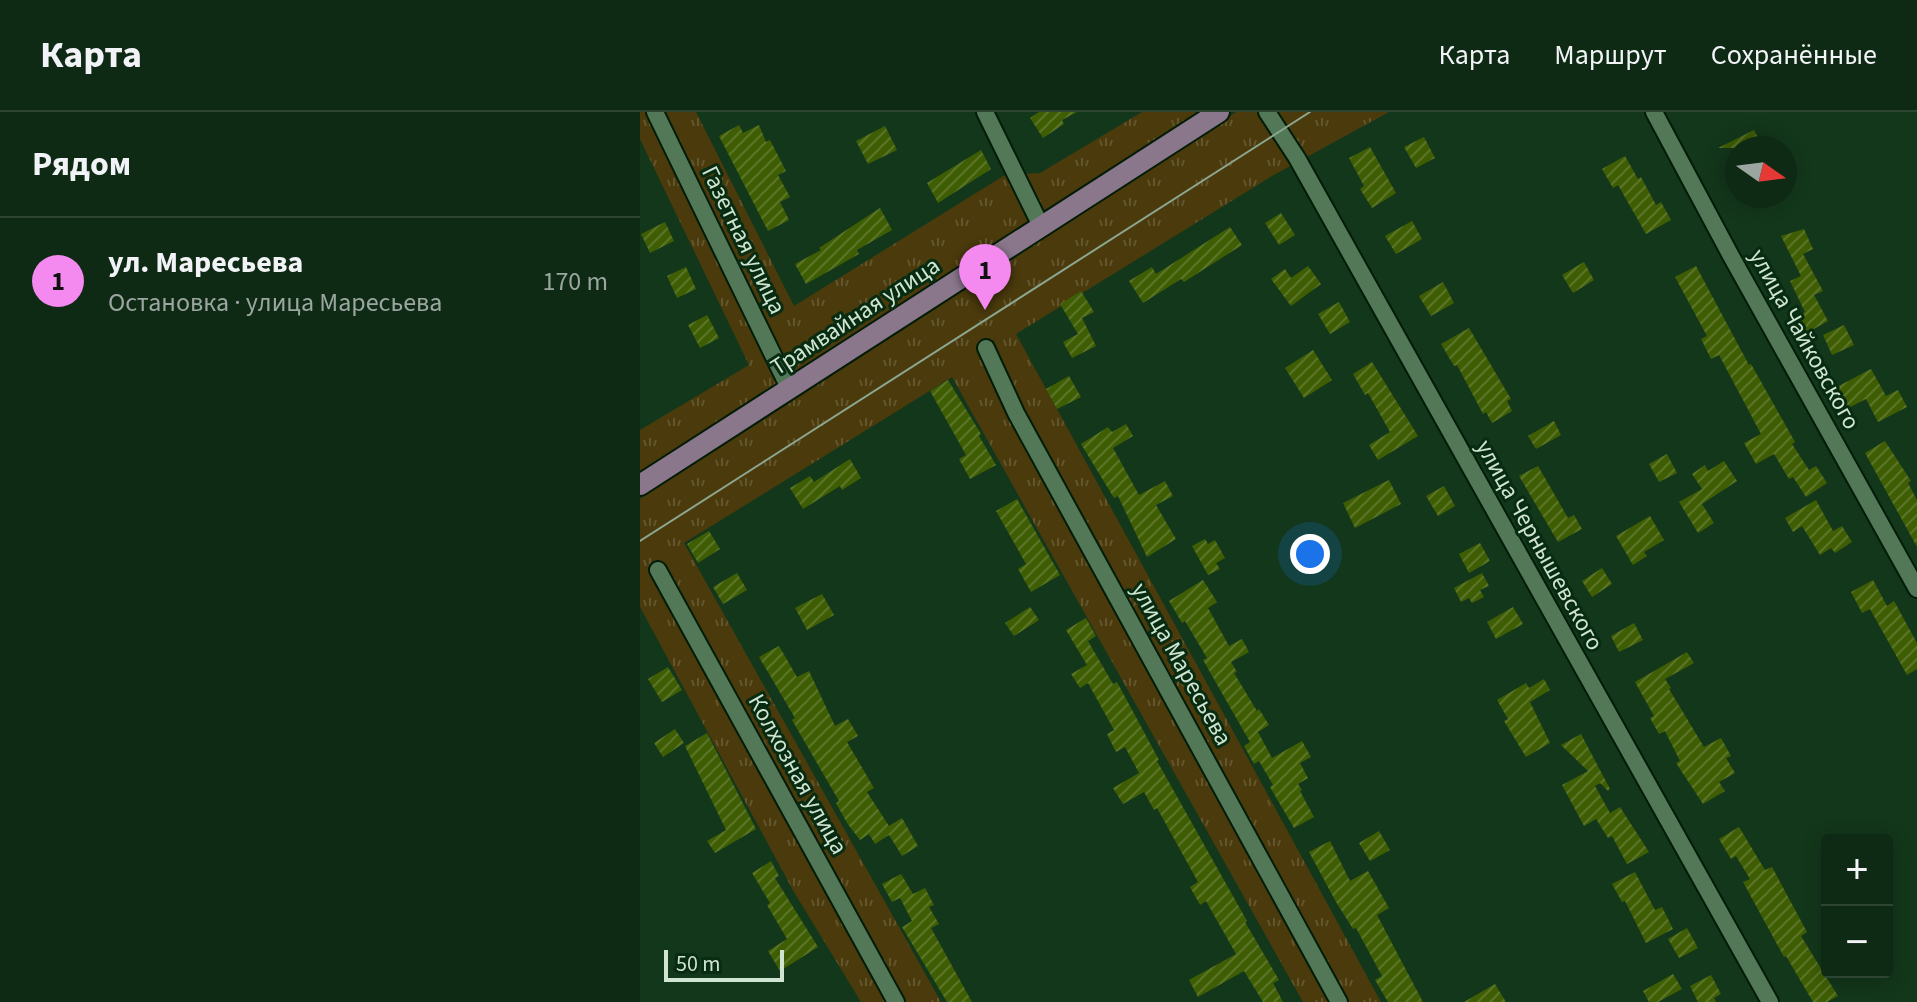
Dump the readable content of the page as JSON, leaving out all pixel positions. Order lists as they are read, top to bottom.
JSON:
{
  "streets": {
    "main road": ["Трамвайная улица"],
    "street": [
      "Газетная улица",
      "улица Чайковского",
      "улица Чернышевского",
      "улица Маресьева",
      "Колхозная улица"
    ]
  },
  "crossings": [
    ["Газетная улица", "Трамвайная улица"]
  ],
  "scale_bar": "50 m",
  "north": "right",
  "page": {
    "header": "Карта",
    "nav": ["Карта", "Маршрут", "Сохранённые"],
    "heading": "Рядом",
    "list": [
      {
        "mark": "1",
        "name": "ул. Маресьева",
        "note": "Остановка · улица Маресьева",
        "value": "170 m"
      }
    ],
    "pins": "1",
    "map_buttons": ["+", "−"],
    "scale": "50 m"
  }
}
